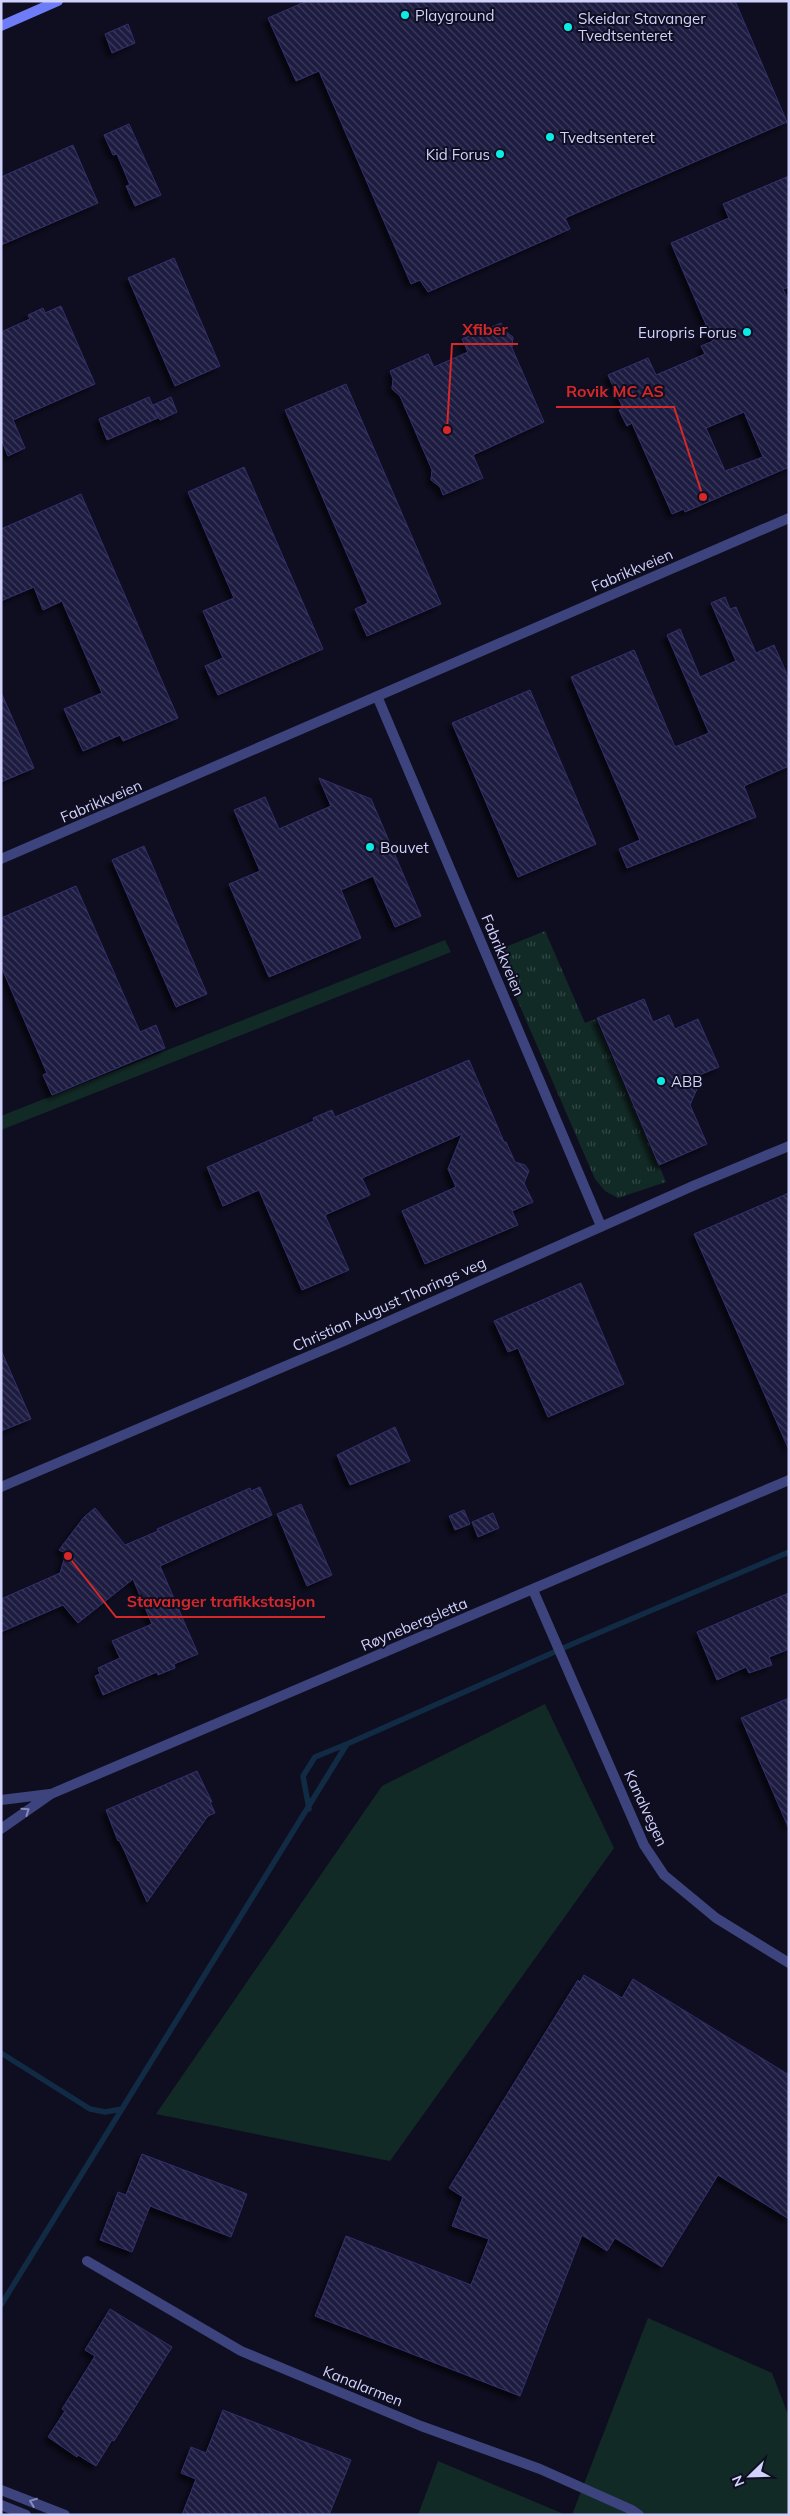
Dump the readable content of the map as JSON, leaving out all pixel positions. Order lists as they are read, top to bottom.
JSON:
{
  "streets": {
    "street": [
      "Fabrikkveien",
      "Christian August Thorings veg",
      "Røynebergsletta",
      "Kanalvegen",
      "Kanalarmen"
    ]
  },
  "crossings": [
    ["Fabrikkveien", "Christian August Thorings veg"],
    ["Røynebergsletta", "Kanalvegen"]
  ],
  "places": [
    "Playground",
    "Skeidar Stavanger Tvedtsenteret",
    "Tvedtsenteret",
    "Kid Forus",
    "Europris Forus",
    "Xfiber",
    "Rovik MC AS",
    "Bouvet",
    "ABB",
    "Stavanger trafikkstasjon"
  ],
  "north": "bottom left"
}
